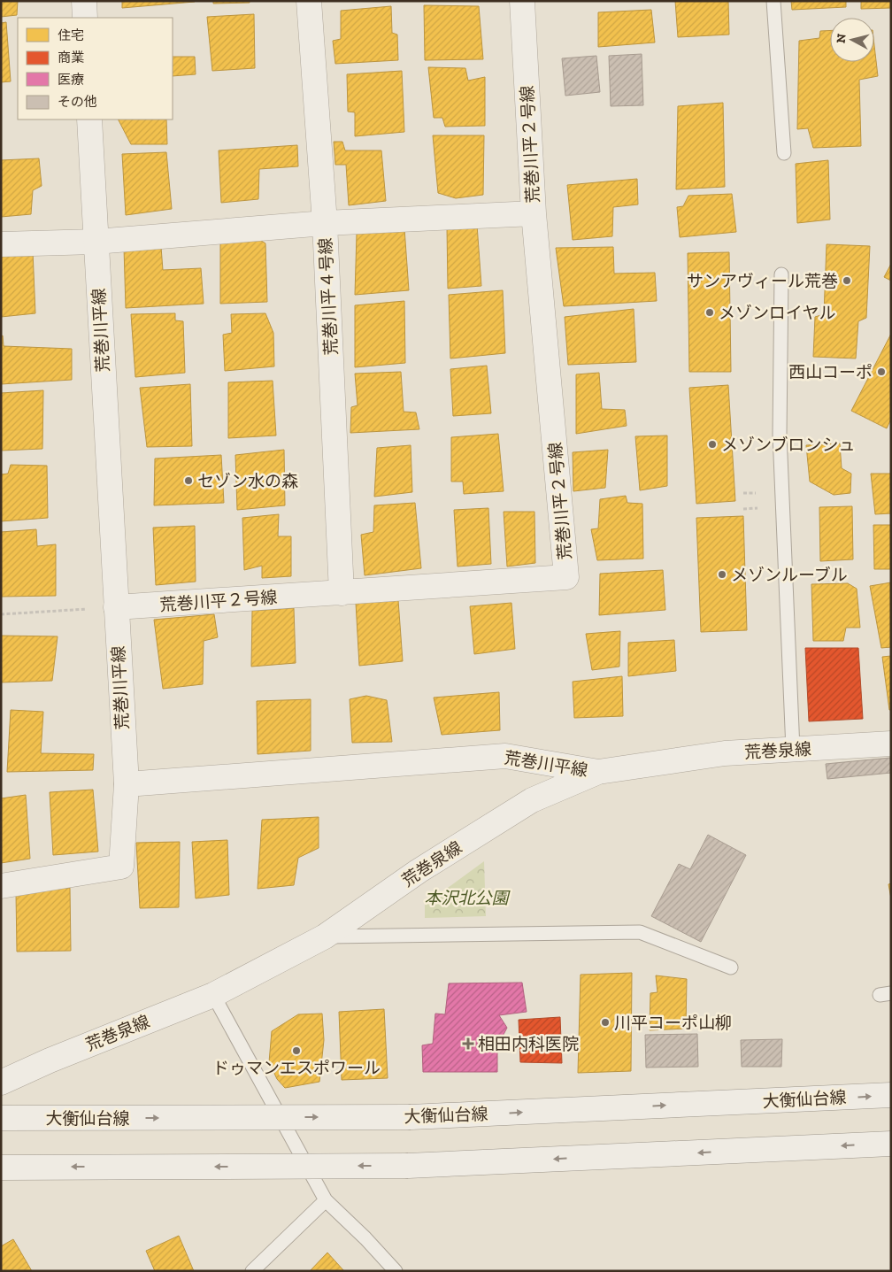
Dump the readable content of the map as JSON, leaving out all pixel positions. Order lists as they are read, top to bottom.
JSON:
{
  "streets": {
    "street": [
      "荒巻川平２号線",
      "荒巻川平４号線",
      "荒巻川平線",
      "荒巻泉線",
      "大衡仙台線"
    ]
  },
  "crossings": [
    ["荒巻川平２号線", "荒巻川平４号線"],
    ["荒巻川平２号線", "荒巻川平線"],
    ["荒巻川平線", "荒巻泉線"]
  ],
  "parks": ["本沢北公園"],
  "places": {
    "other": [
      "サンアヴィール荒巻",
      "メゾンロイヤル",
      "西山コーポ",
      "メゾンブロンシュ",
      "セゾン水の森",
      "メゾンルーブル",
      "川平コーポ山柳",
      "ドゥマンエスポワール"
    ],
    "health": ["相田内科医院"]
  },
  "legend": [
    "住宅",
    "商業",
    "医療",
    "その他"
  ],
  "north": "left"
}
